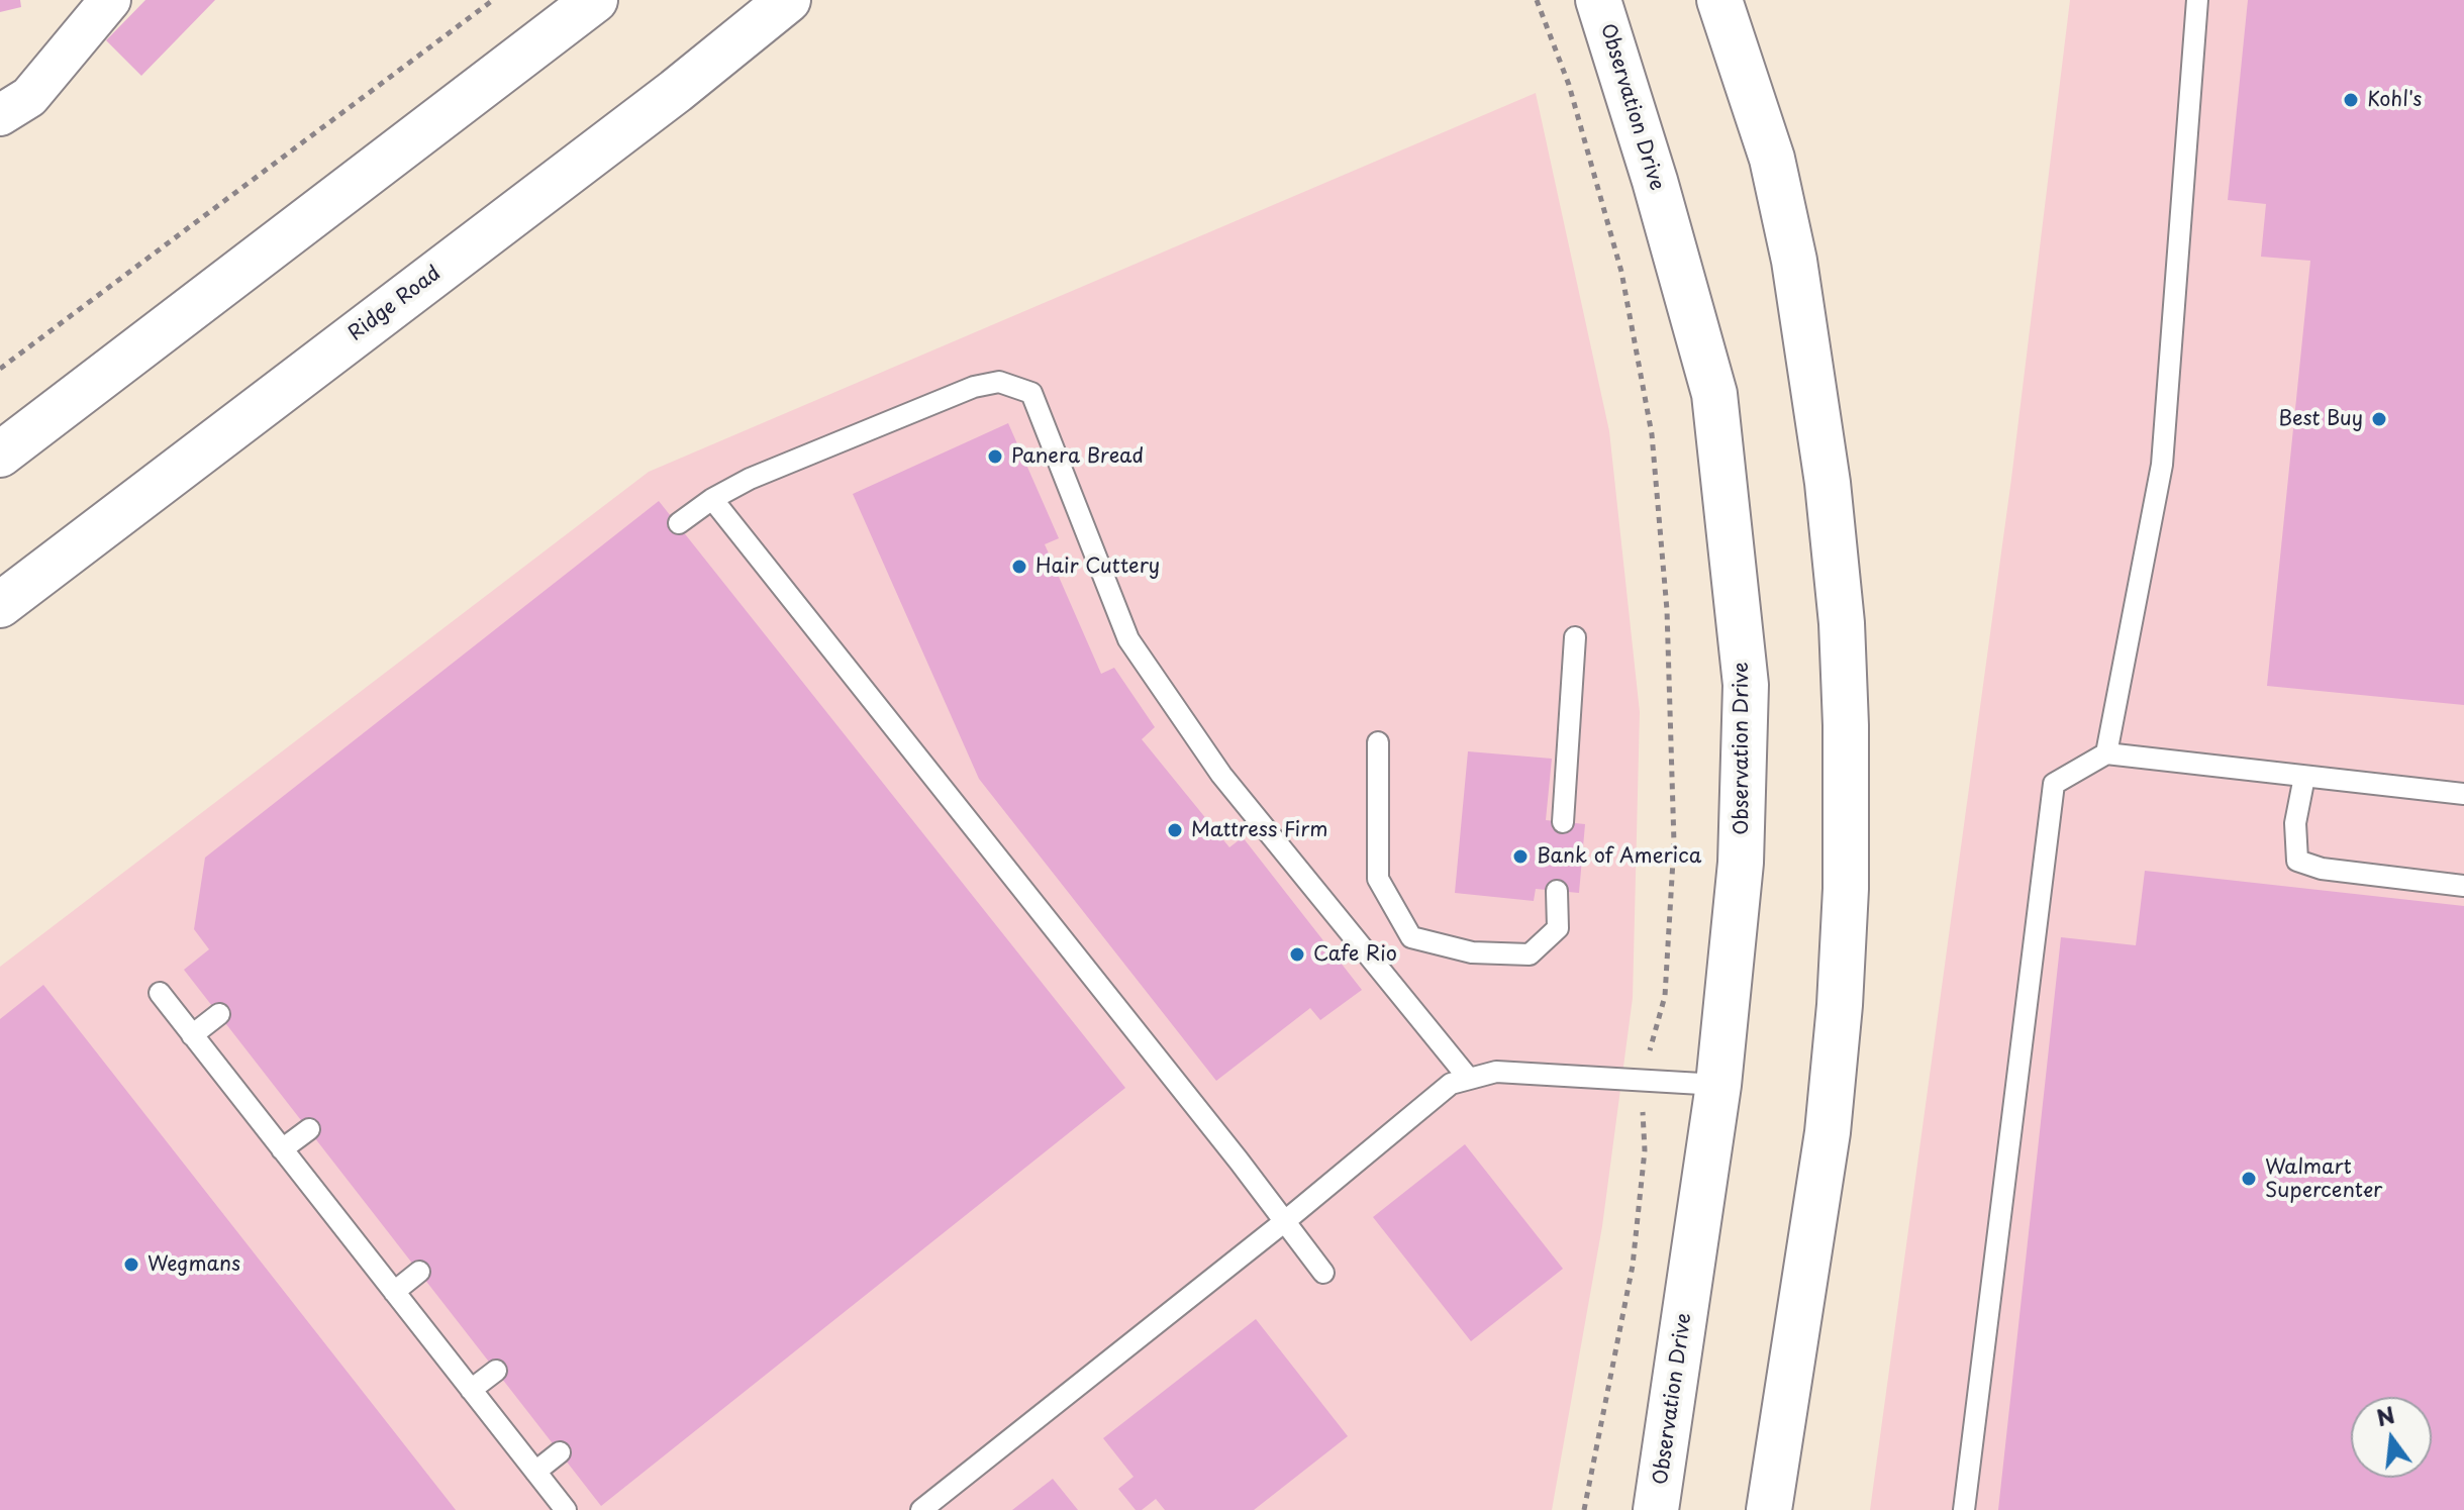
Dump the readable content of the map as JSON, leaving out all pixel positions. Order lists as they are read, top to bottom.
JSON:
{
  "streets": {
    "main road": ["Observation Drive", "Ridge Road"]
  },
  "places": [
    "Kohl's",
    "Best Buy",
    "Panera Bread",
    "Hair Cuttery",
    "Mattress Firm",
    "Bank of America",
    "Cafe Rio",
    "Walmart Supercenter",
    "Wegmans"
  ],
  "north": "top"
}
